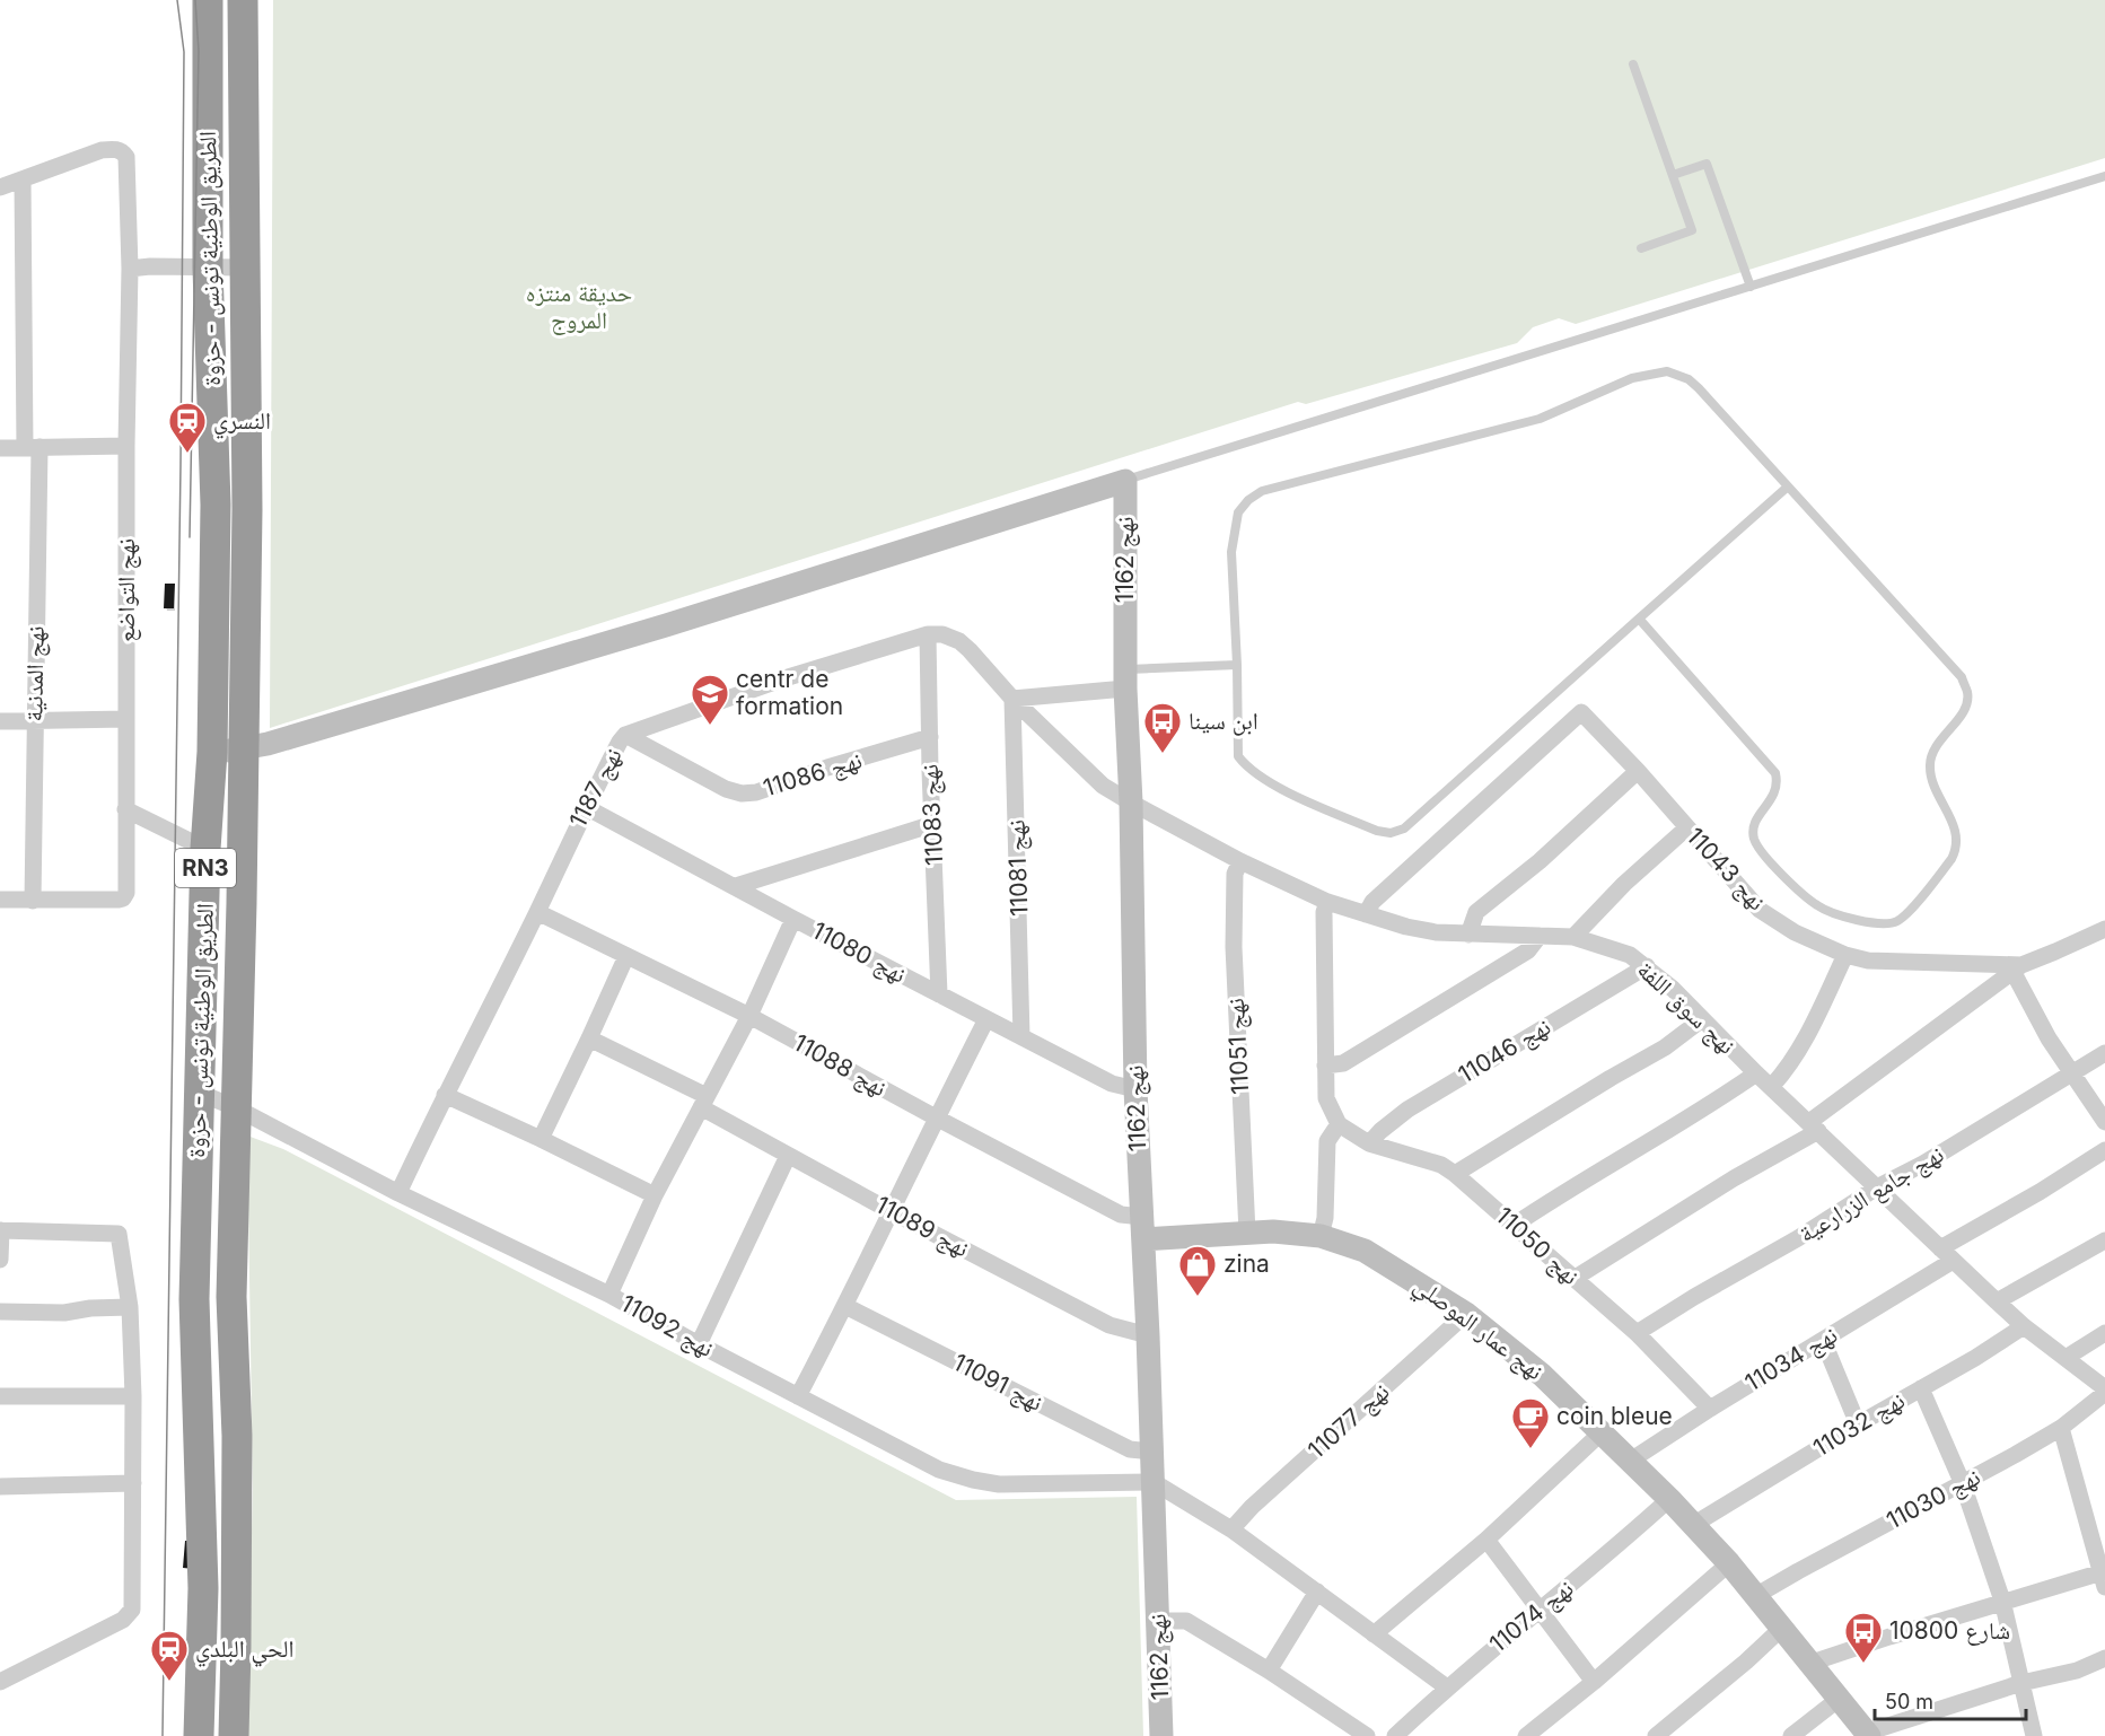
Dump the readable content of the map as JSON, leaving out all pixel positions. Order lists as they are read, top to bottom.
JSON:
{
  "streets": {
    "highway": ["الطريق الوطنية تونس - حزوة", "RN3"],
    "street": [
      "نهج 1162",
      "نهج التواضع",
      "نهج المدنية",
      "نهج 11086",
      "نهج 1187",
      "نهج 11083",
      "نهج 11081",
      "نهج 11043",
      "نهج 11080",
      "نهج سوق اللفة",
      "نهج 11051",
      "نهج 11046",
      "نهج 11088",
      "نهج جامع الزرارعية",
      "نهج 11089",
      "نهج 11050",
      "نهج 11092",
      "نهج عمار الموصلي",
      "نهج 11034",
      "نهج 11091",
      "نهج 11077",
      "نهج 11032",
      "نهج 11030",
      "نهج 11074"
    ]
  },
  "crossings": [
    ["الطريق الوطنية تونس - حزوة", "نهج 11092"],
    ["نهج 1162", "نهج 11080"],
    ["نهج 1162", "نهج سوق اللفة"],
    ["نهج 1162", "نهج 11088"],
    ["نهج 1162", "نهج 11089"],
    ["نهج 1162", "نهج 11092"],
    ["نهج 1162", "نهج عمار الموصلي"],
    ["نهج 1162", "نهج 11091"],
    ["نهج التواضع", "نهج المدنية"],
    ["نهج 11086", "نهج 1187"],
    ["نهج 11086", "نهج 11083"],
    ["نهج 1187", "نهج 11083"],
    ["نهج 1187", "نهج 11080"],
    ["نهج 1187", "نهج 11088"],
    ["نهج 1187", "نهج 11092"],
    ["نهج 11083", "نهج 11080"],
    ["نهج 11081", "نهج 11080"],
    ["نهج 11043", "نهج سوق اللفة"],
    ["نهج سوق اللفة", "نهج 11051"],
    ["نهج سوق اللفة", "نهج 11046"],
    ["نهج سوق اللفة", "نهج جامع الزرارعية"],
    ["نهج سوق اللفة", "نهج 11034"],
    ["نهج سوق اللفة", "نهج 11032"],
    ["نهج سوق اللفة", "نهج 11030"],
    ["نهج 11051", "نهج عمار الموصلي"],
    ["نهج 11046", "نهج 11050"],
    ["نهج 11088", "نهج عمار الموصلي"],
    ["نهج جامع الزرارعية", "نهج 11050"],
    ["نهج 11050", "نهج 11034"],
    ["نهج عمار الموصلي", "نهج 11034"],
    ["نهج عمار الموصلي", "نهج 11077"],
    ["نهج عمار الموصلي", "نهج 11032"],
    ["نهج عمار الموصلي", "نهج 11030"],
    ["نهج عمار الموصلي", "نهج 11074"]
  ],
  "parks": ["حديقة منتزه المروج"],
  "places": {
    "station": ["النسري", "الحي البلدي"],
    "school or university": ["centr de formation"],
    "bus stop": ["ابن سينا", "10800 شارع"],
    "shop": ["zina"],
    "cafe": ["coin bleue"]
  },
  "scale_bar": "50 m"
}
